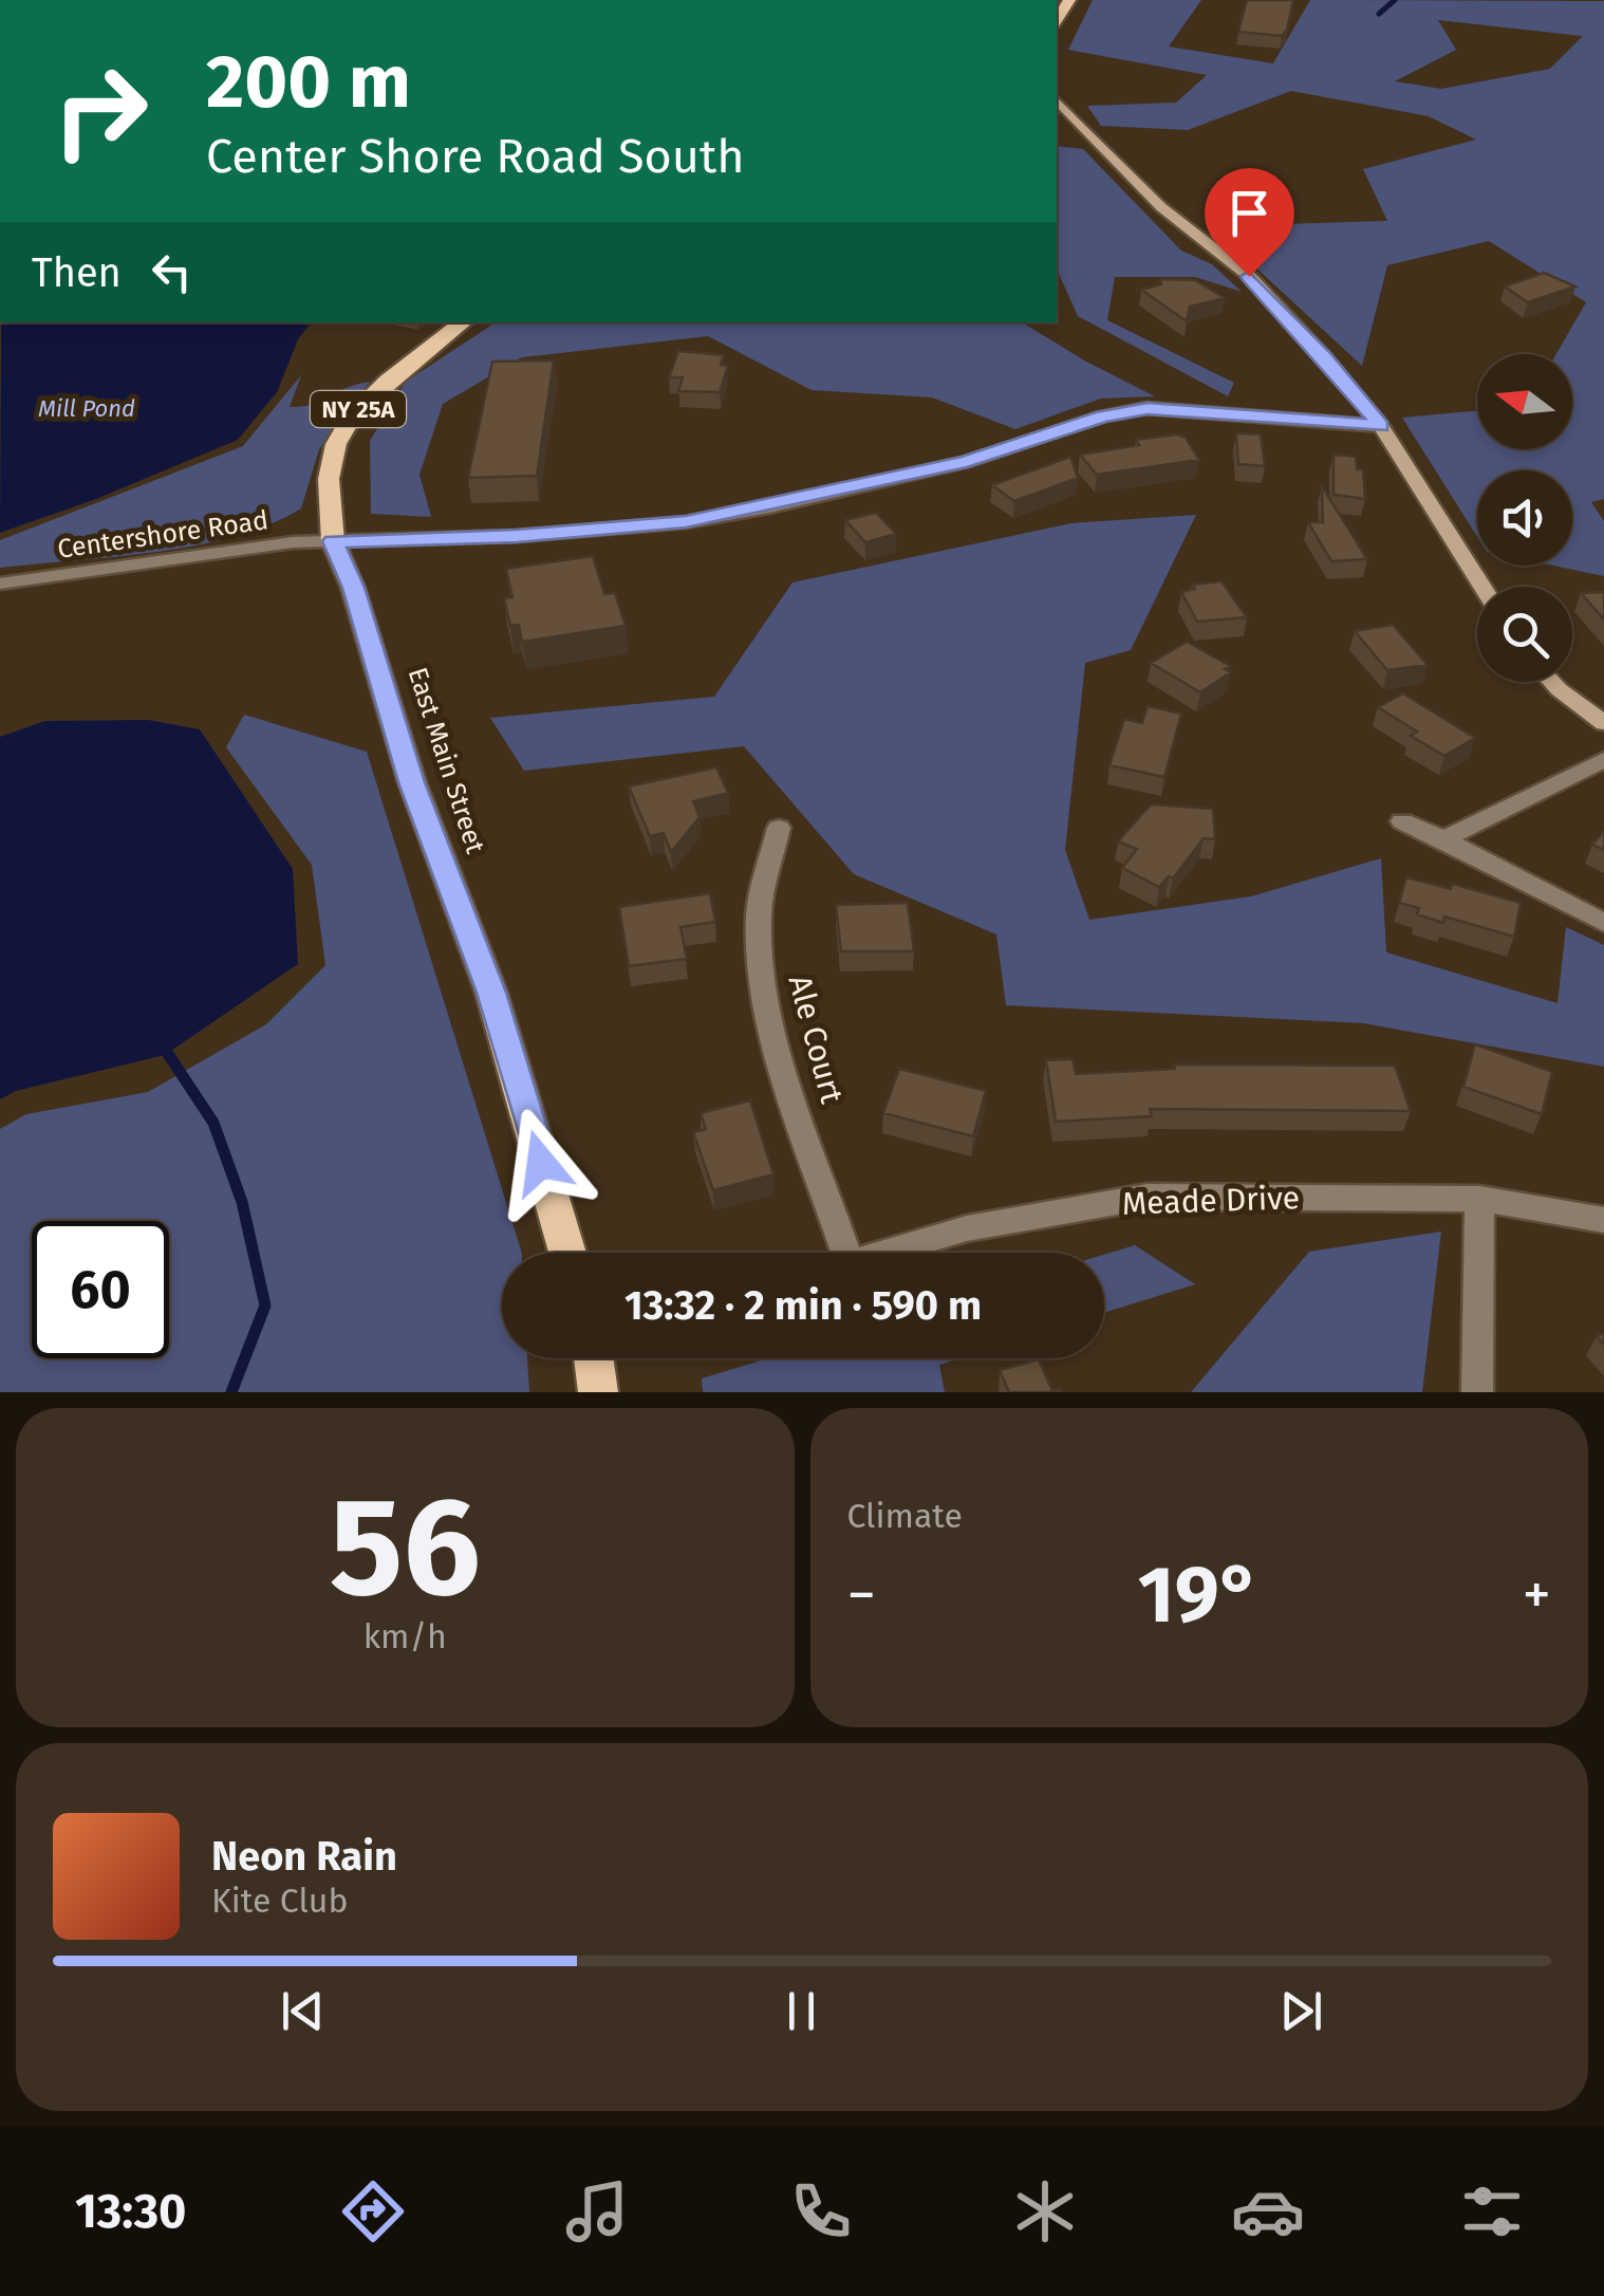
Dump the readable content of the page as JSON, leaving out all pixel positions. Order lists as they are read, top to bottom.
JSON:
{
  "streets": {
    "main road": ["NY 25A", "East Main Street"],
    "street": ["Centershore Road", "Ale Court", "Meade Drive"]
  },
  "crossings": [
    ["Centershore Road", "East Main Street"]
  ],
  "water": ["Mill Pond"],
  "north": "left",
  "page": {
    "turn": ["200 m", "Center Shore Road South"],
    "then": "Then",
    "limit": "60",
    "trip": "13:32 · 2 min · 590 m",
    "tile": [
      ["56", "km/h"],
      "Climate"
    ],
    "heat": ["−", "19°", "+"],
    "song": ["Neon Rain", "Kite Club"],
    "tabs": "13:30"
  }
}
